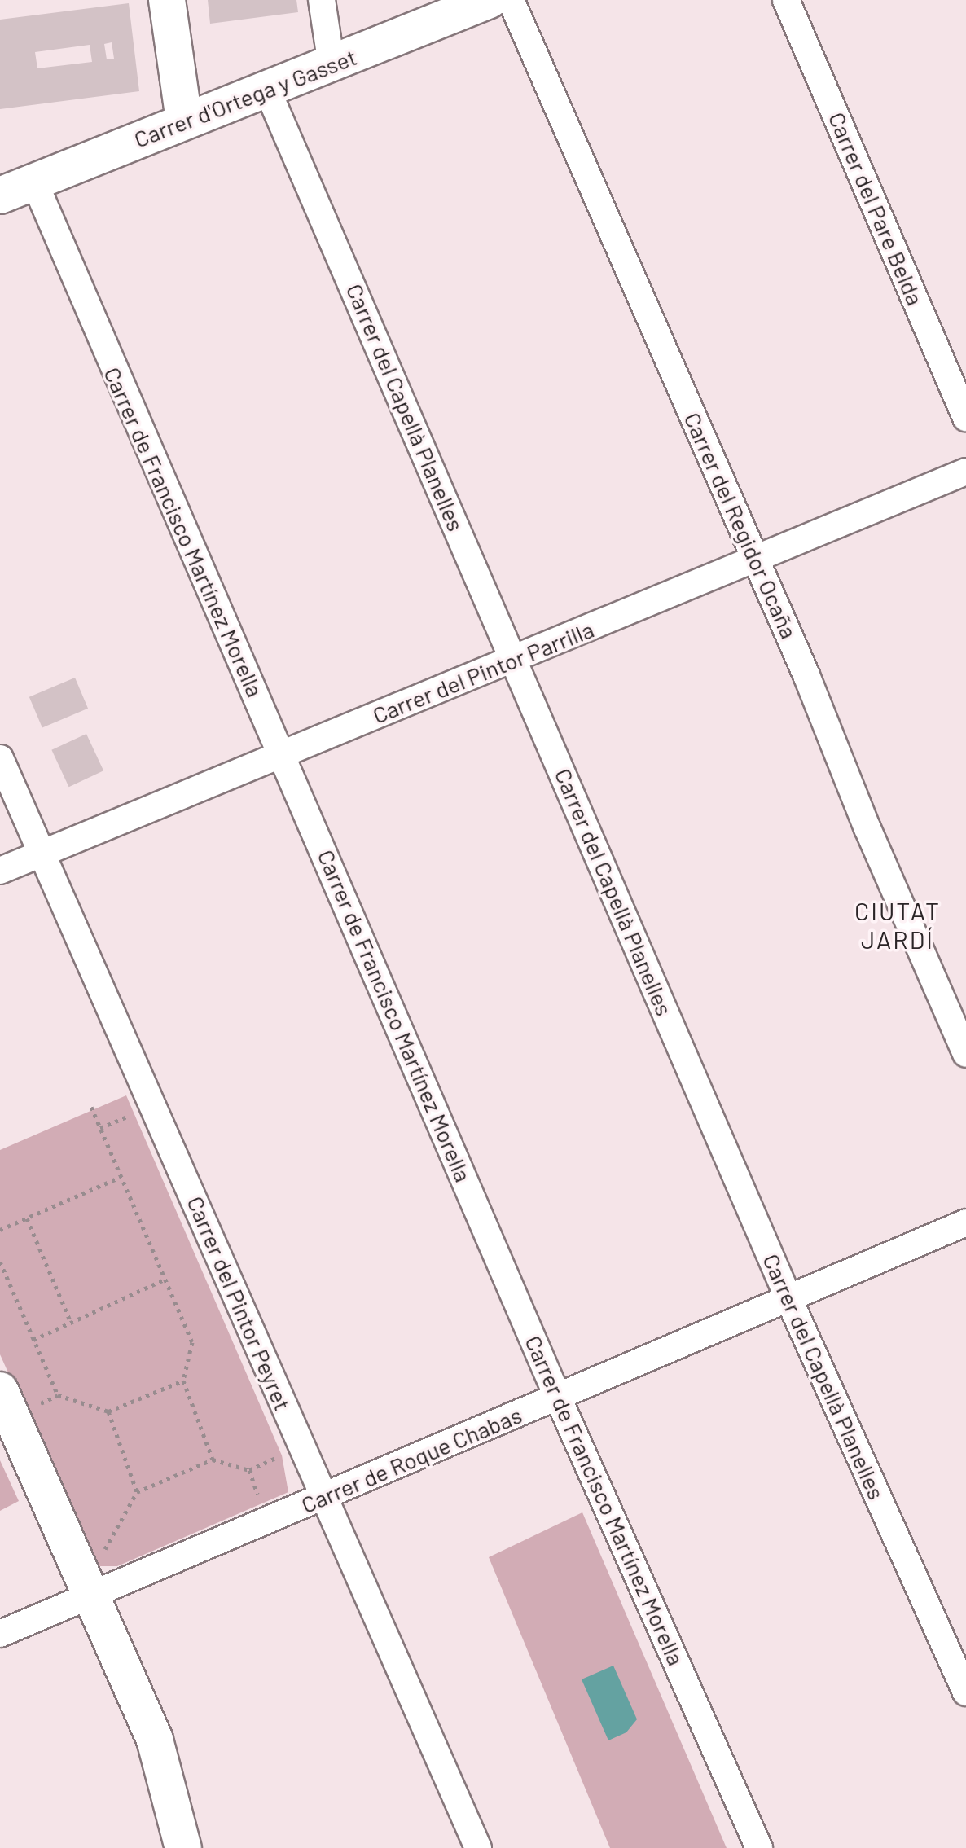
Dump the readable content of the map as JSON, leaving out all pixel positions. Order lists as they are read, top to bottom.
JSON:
{
  "streets": {
    "street": [
      "Carrer d'Ortega y Gasset",
      "Carrer del Pare Belda",
      "Carrer del Capellà Planelles",
      "Carrer del Regidor Ocaña",
      "Carrer de Francisco Martínez Morella",
      "Carrer del Pintor Parrilla",
      "Carrer del Pintor Peyret",
      "Carrer de Roque Chabas"
    ]
  },
  "crossings": [
    ["Carrer d'Ortega y Gasset", "Carrer del Capellà Planelles"],
    ["Carrer d'Ortega y Gasset", "Carrer de Francisco Martínez Morella"],
    ["Carrer del Capellà Planelles", "Carrer del Pintor Parrilla"],
    ["Carrer del Capellà Planelles", "Carrer de Roque Chabas"],
    ["Carrer del Regidor Ocaña", "Carrer del Pintor Parrilla"],
    ["Carrer de Francisco Martínez Morella", "Carrer del Pintor Parrilla"],
    ["Carrer de Francisco Martínez Morella", "Carrer de Roque Chabas"],
    ["Carrer del Pintor Parrilla", "Carrer del Pintor Peyret"],
    ["Carrer del Pintor Peyret", "Carrer de Roque Chabas"]
  ],
  "districts": ["CIUTAT JARDÍ"]
}
